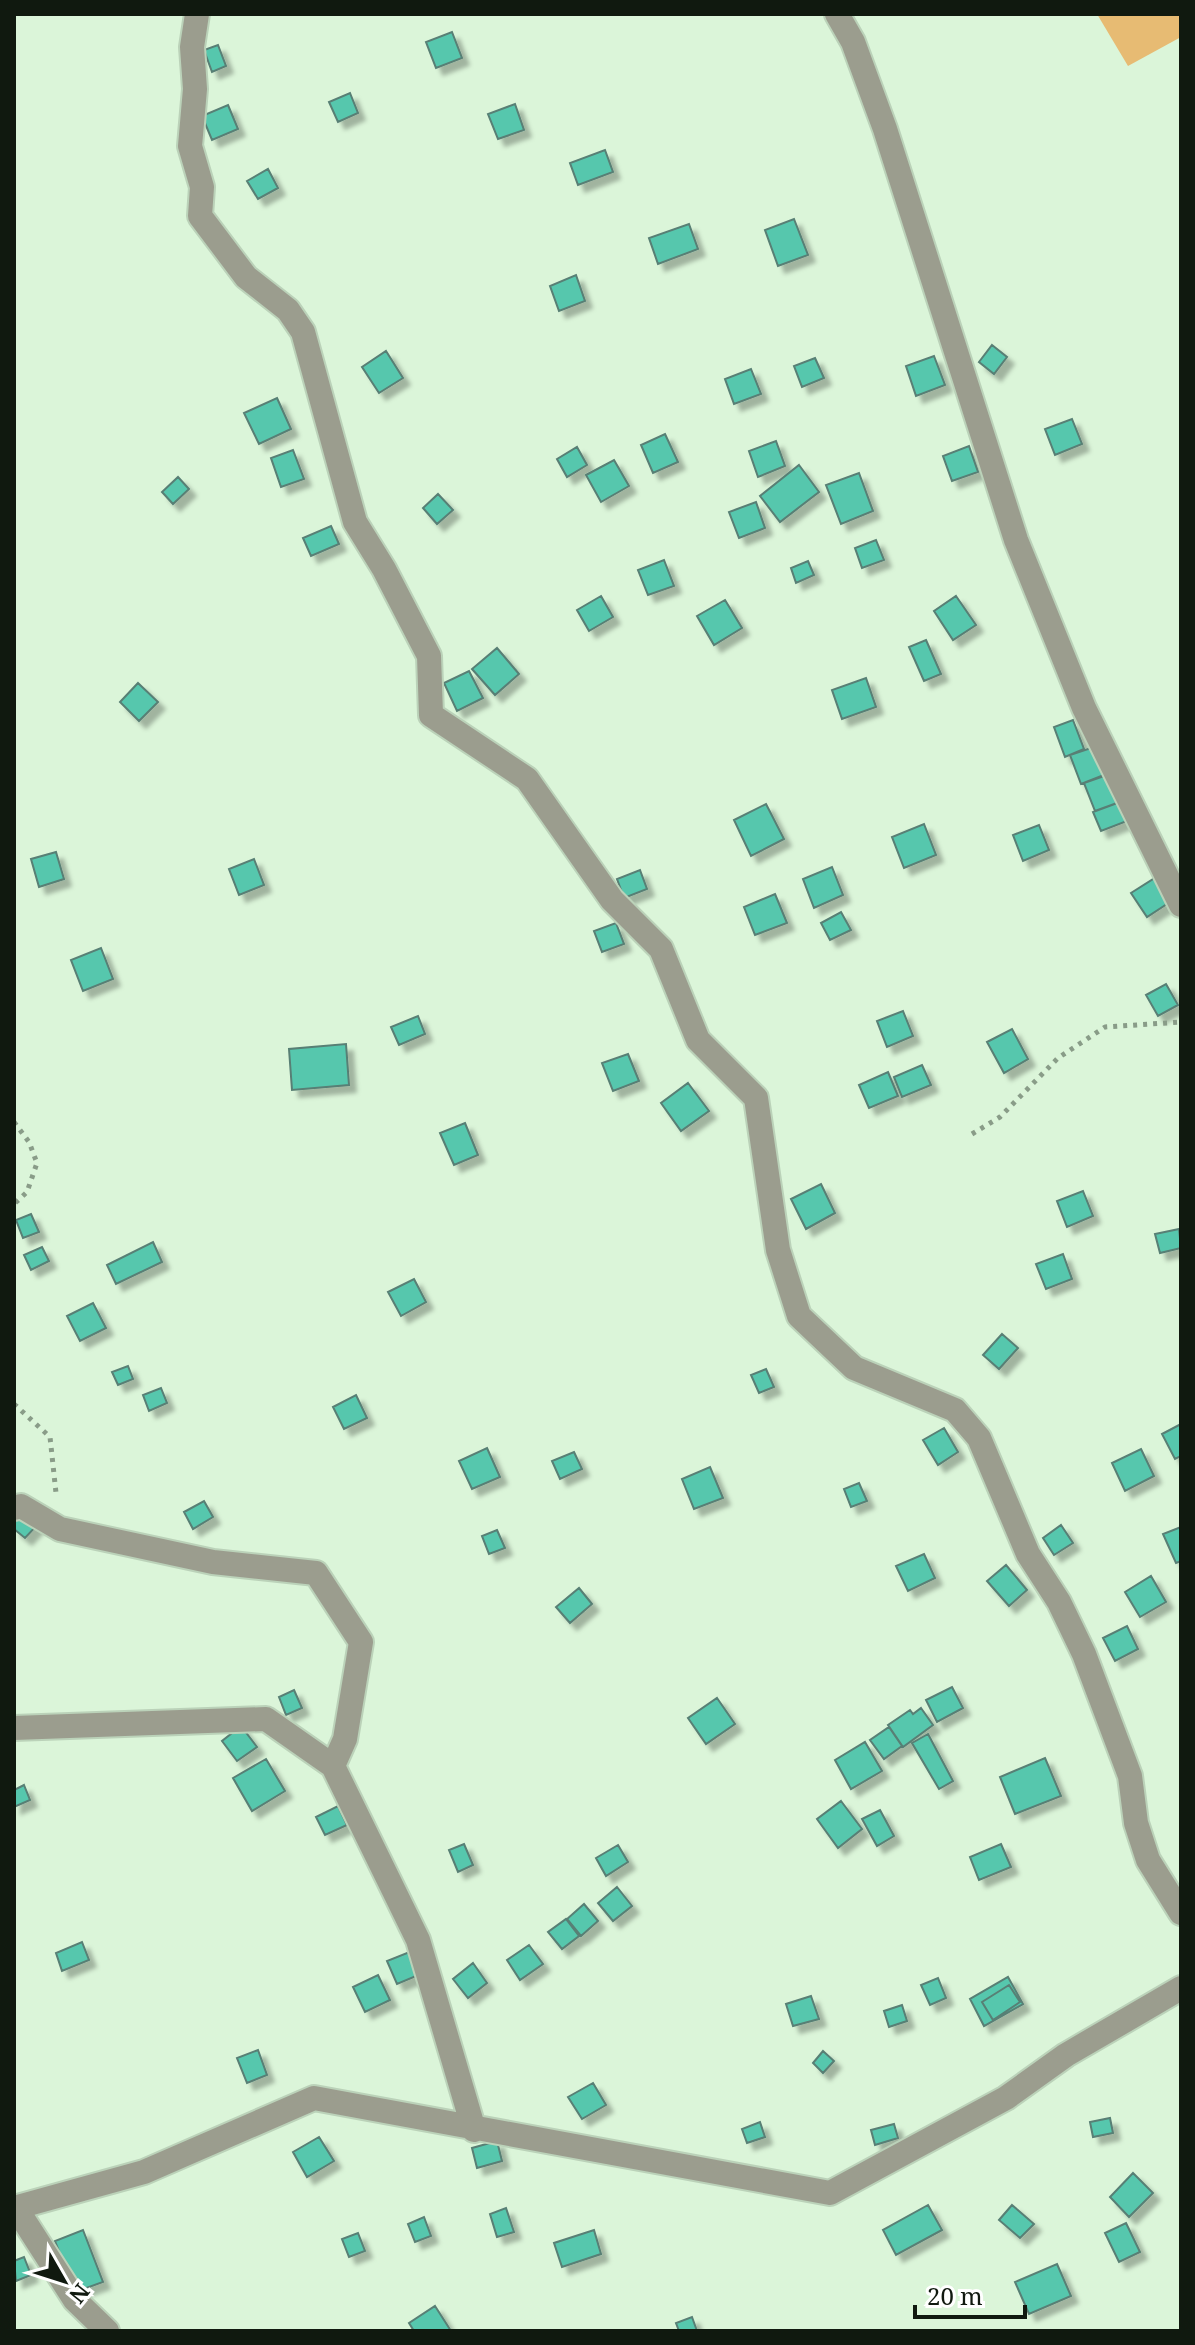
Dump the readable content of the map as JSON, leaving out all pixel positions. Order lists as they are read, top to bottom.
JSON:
{
  "scale_bar": "20 m",
  "north": "bottom right"
}
